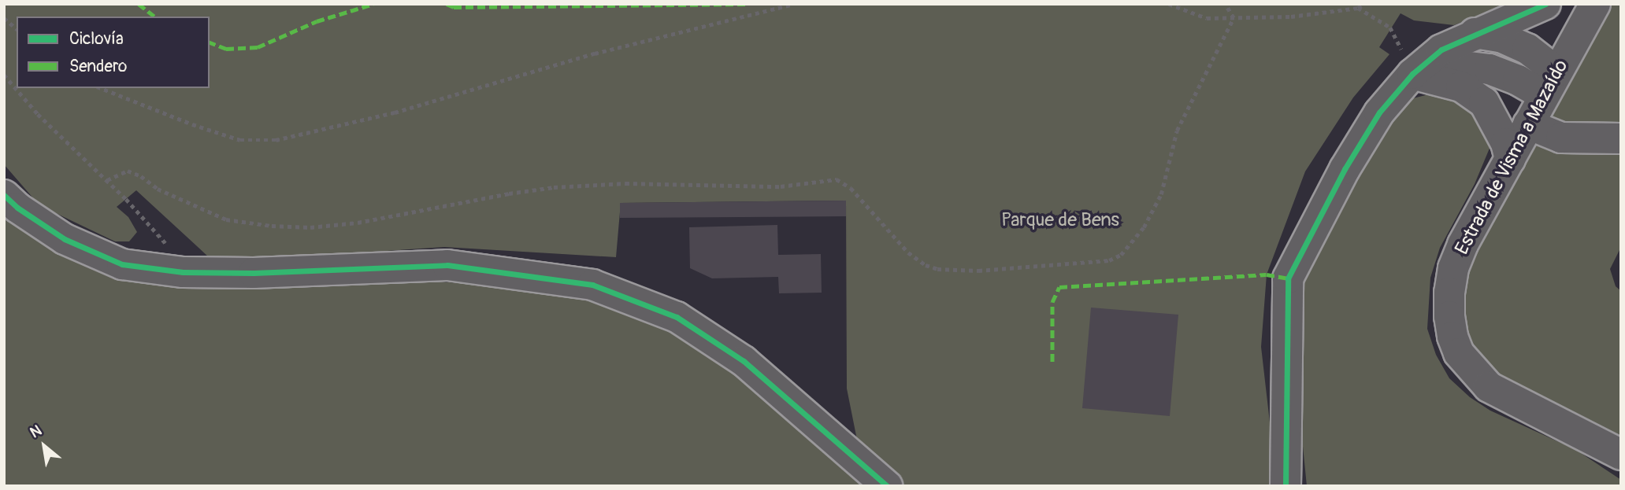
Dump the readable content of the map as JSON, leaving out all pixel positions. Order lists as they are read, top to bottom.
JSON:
{
  "streets": {
    "street": ["Estrada de Visma a Mazaído"]
  },
  "parks": ["Parque de Bens"],
  "legend": ["Ciclovía", "Sendero"],
  "north": "top left"
}
